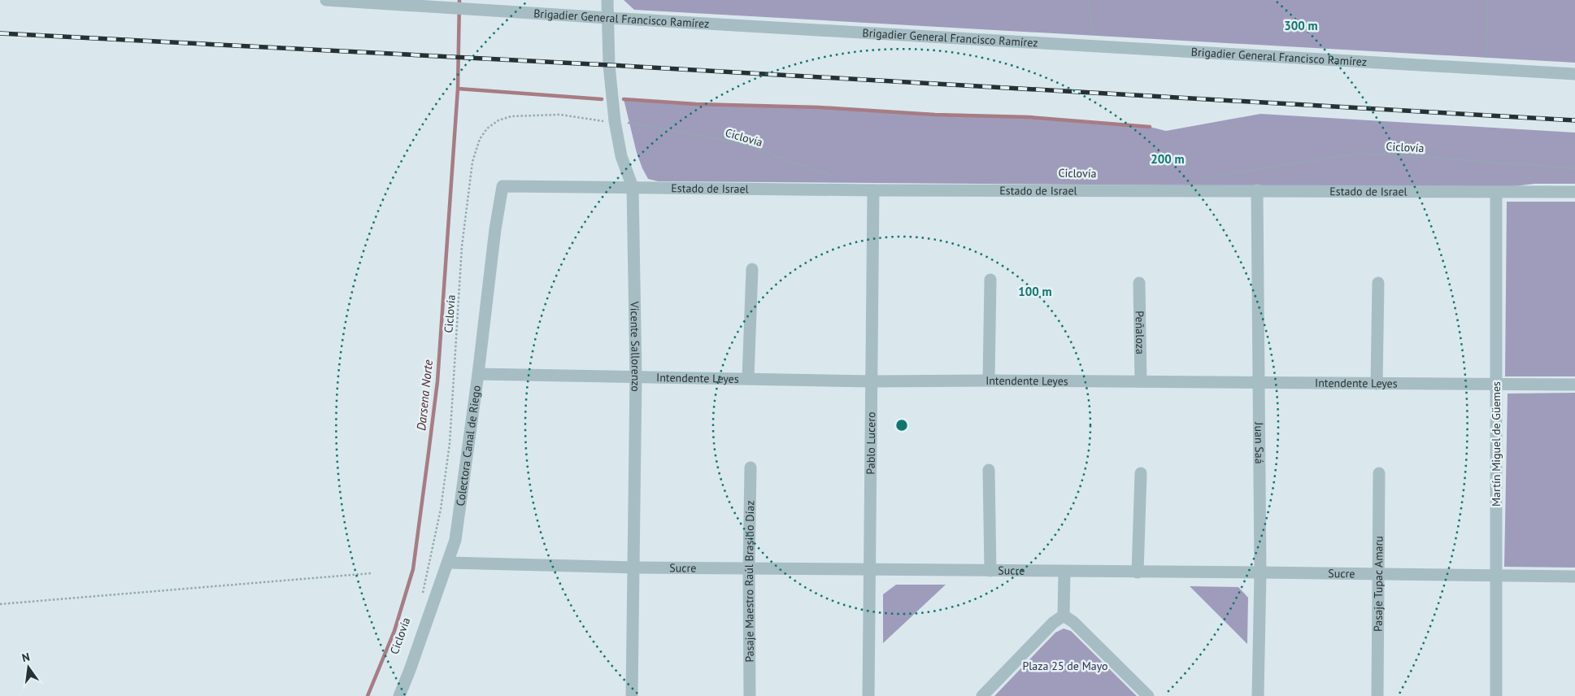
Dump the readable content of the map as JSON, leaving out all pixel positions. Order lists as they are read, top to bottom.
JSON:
{
  "streets": {
    "street": [
      "Brigadier General Francisco Ramírez",
      "Estado de Israel",
      "Peñaloza",
      "Vicente Sallorenzo",
      "Intendente Leyes",
      "Pablo Lucero",
      "Juan Saá",
      "Martín Miguel de Güemes",
      "Colectora Canal de Riego",
      "Sucre",
      "Pasaje Maestro Raúl Brasilio Díaz",
      "Pasaje Tupac Amaru"
    ],
    "path": ["Ciclovía"]
  },
  "crossings": [
    ["Brigadier General Francisco Ramírez", "Vicente Sallorenzo"],
    ["Ciclovía", "Vicente Sallorenzo"],
    ["Estado de Israel", "Vicente Sallorenzo"],
    ["Estado de Israel", "Pablo Lucero"],
    ["Estado de Israel", "Juan Saá"],
    ["Estado de Israel", "Martín Miguel de Güemes"],
    ["Estado de Israel", "Colectora Canal de Riego"],
    ["Peñaloza", "Intendente Leyes"],
    ["Vicente Sallorenzo", "Intendente Leyes"],
    ["Vicente Sallorenzo", "Sucre"],
    ["Intendente Leyes", "Pablo Lucero"],
    ["Intendente Leyes", "Juan Saá"],
    ["Intendente Leyes", "Martín Miguel de Güemes"],
    ["Intendente Leyes", "Colectora Canal de Riego"],
    ["Pablo Lucero", "Sucre"],
    ["Juan Saá", "Sucre"],
    ["Martín Miguel de Güemes", "Sucre"],
    ["Colectora Canal de Riego", "Sucre"],
    ["Sucre", "Pasaje Maestro Raúl Brasilio Díaz"],
    ["Sucre", "Pasaje Tupac Amaru"]
  ],
  "water": ["Darsena Norte"],
  "parks": ["Plaza 25 de Mayo"],
  "north": "top",
  "rings": ["300 m", "200 m", "100 m"]
}
